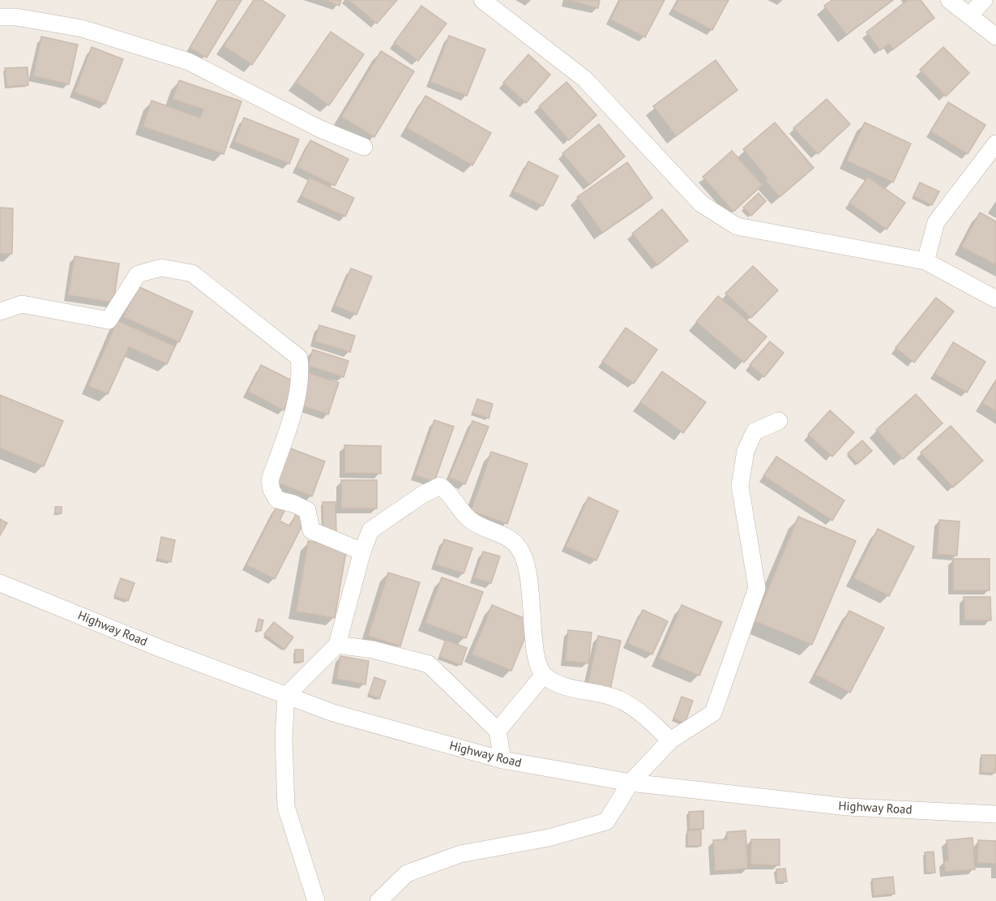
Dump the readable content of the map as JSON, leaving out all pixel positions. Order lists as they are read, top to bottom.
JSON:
{
  "streets": {
    "street": ["Highway Road"]
  }
}
